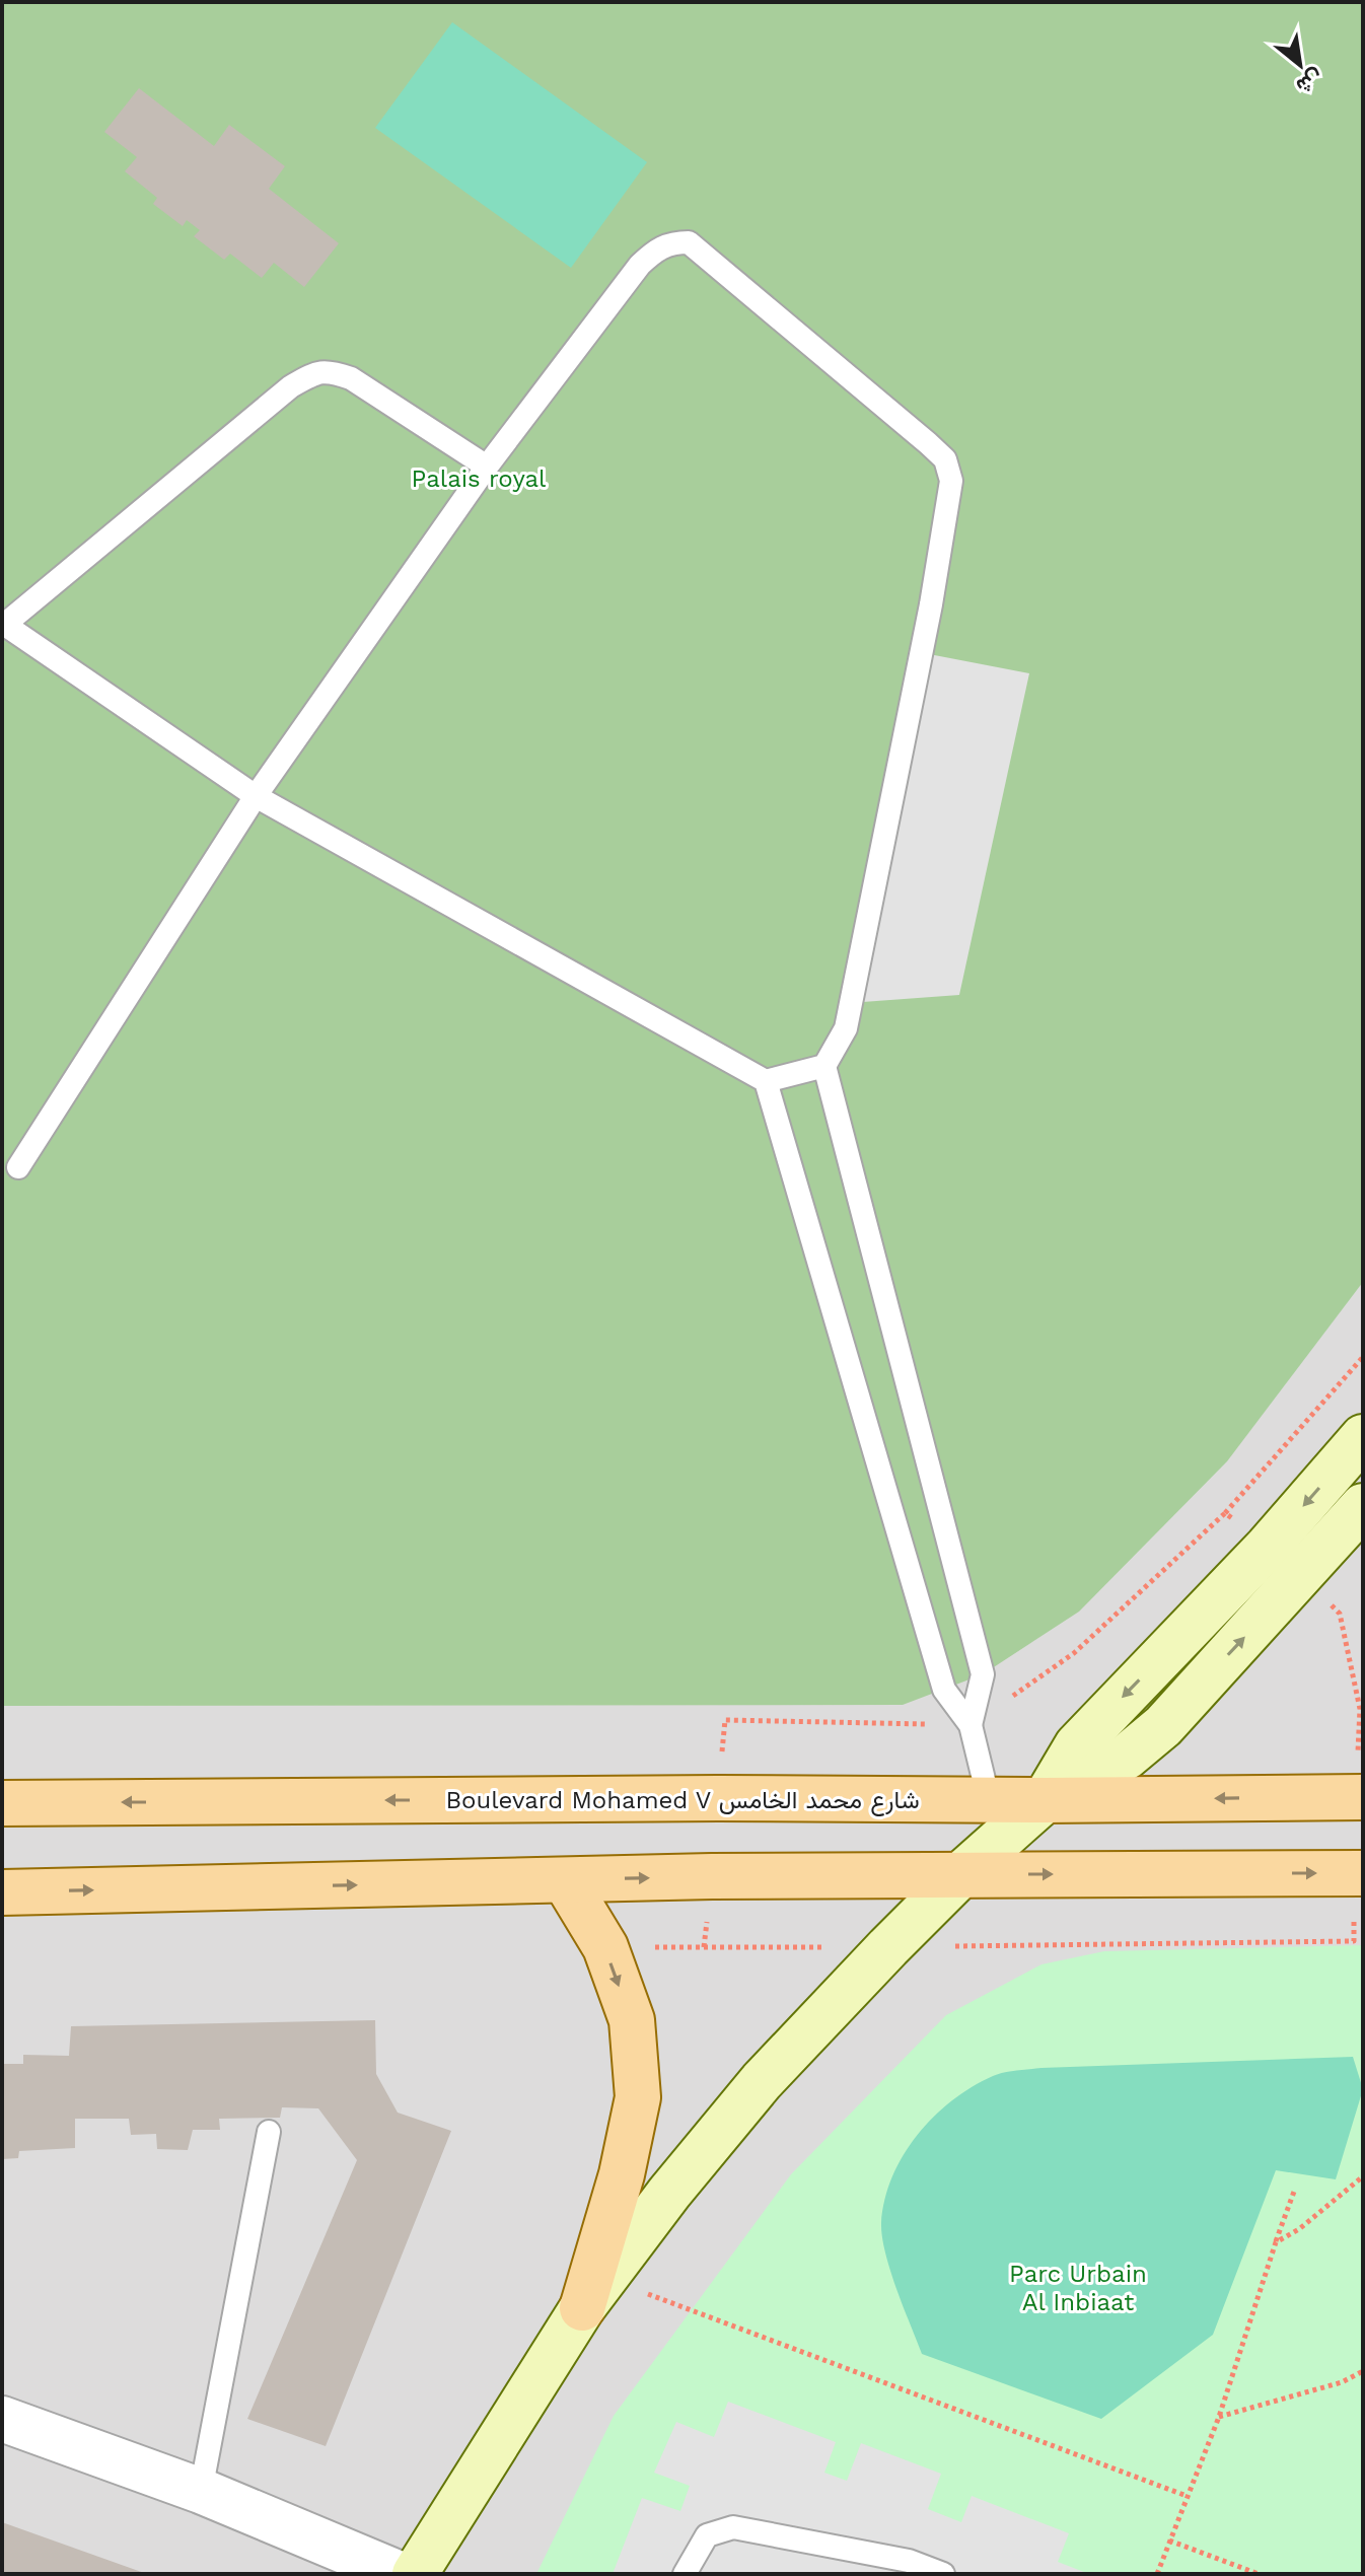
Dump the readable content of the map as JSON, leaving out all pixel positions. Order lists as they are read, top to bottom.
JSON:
{
  "streets": {
    "main road": ["Boulevard Mohamed V شارع محمد الخامس"]
  },
  "parks": ["Palais royal", "Parc Urbain Al Inbiaat"],
  "north": "bottom right"
}
